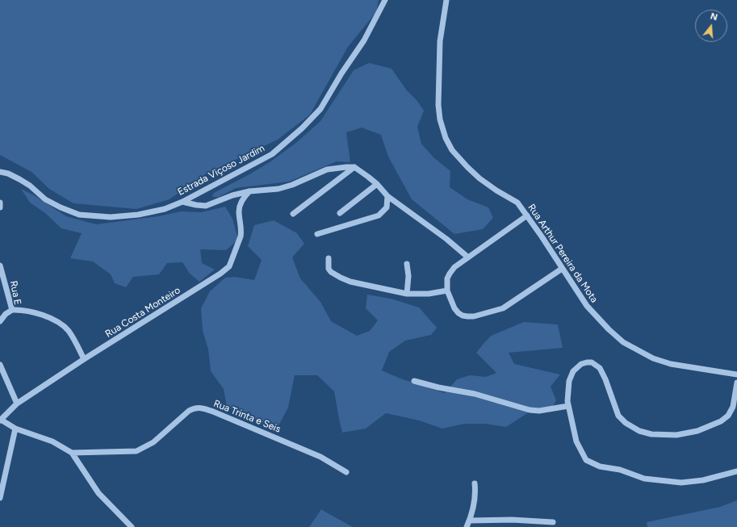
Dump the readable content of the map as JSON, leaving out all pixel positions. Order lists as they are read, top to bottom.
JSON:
{
  "streets": {
    "street": [
      "Estrada Viçoso Jardim",
      "Rua Arthur Pereira da Mota",
      "Rua E",
      "Rua Costa Monteiro",
      "Rua Trinta e Seis"
    ]
  },
  "north": "top"
}
